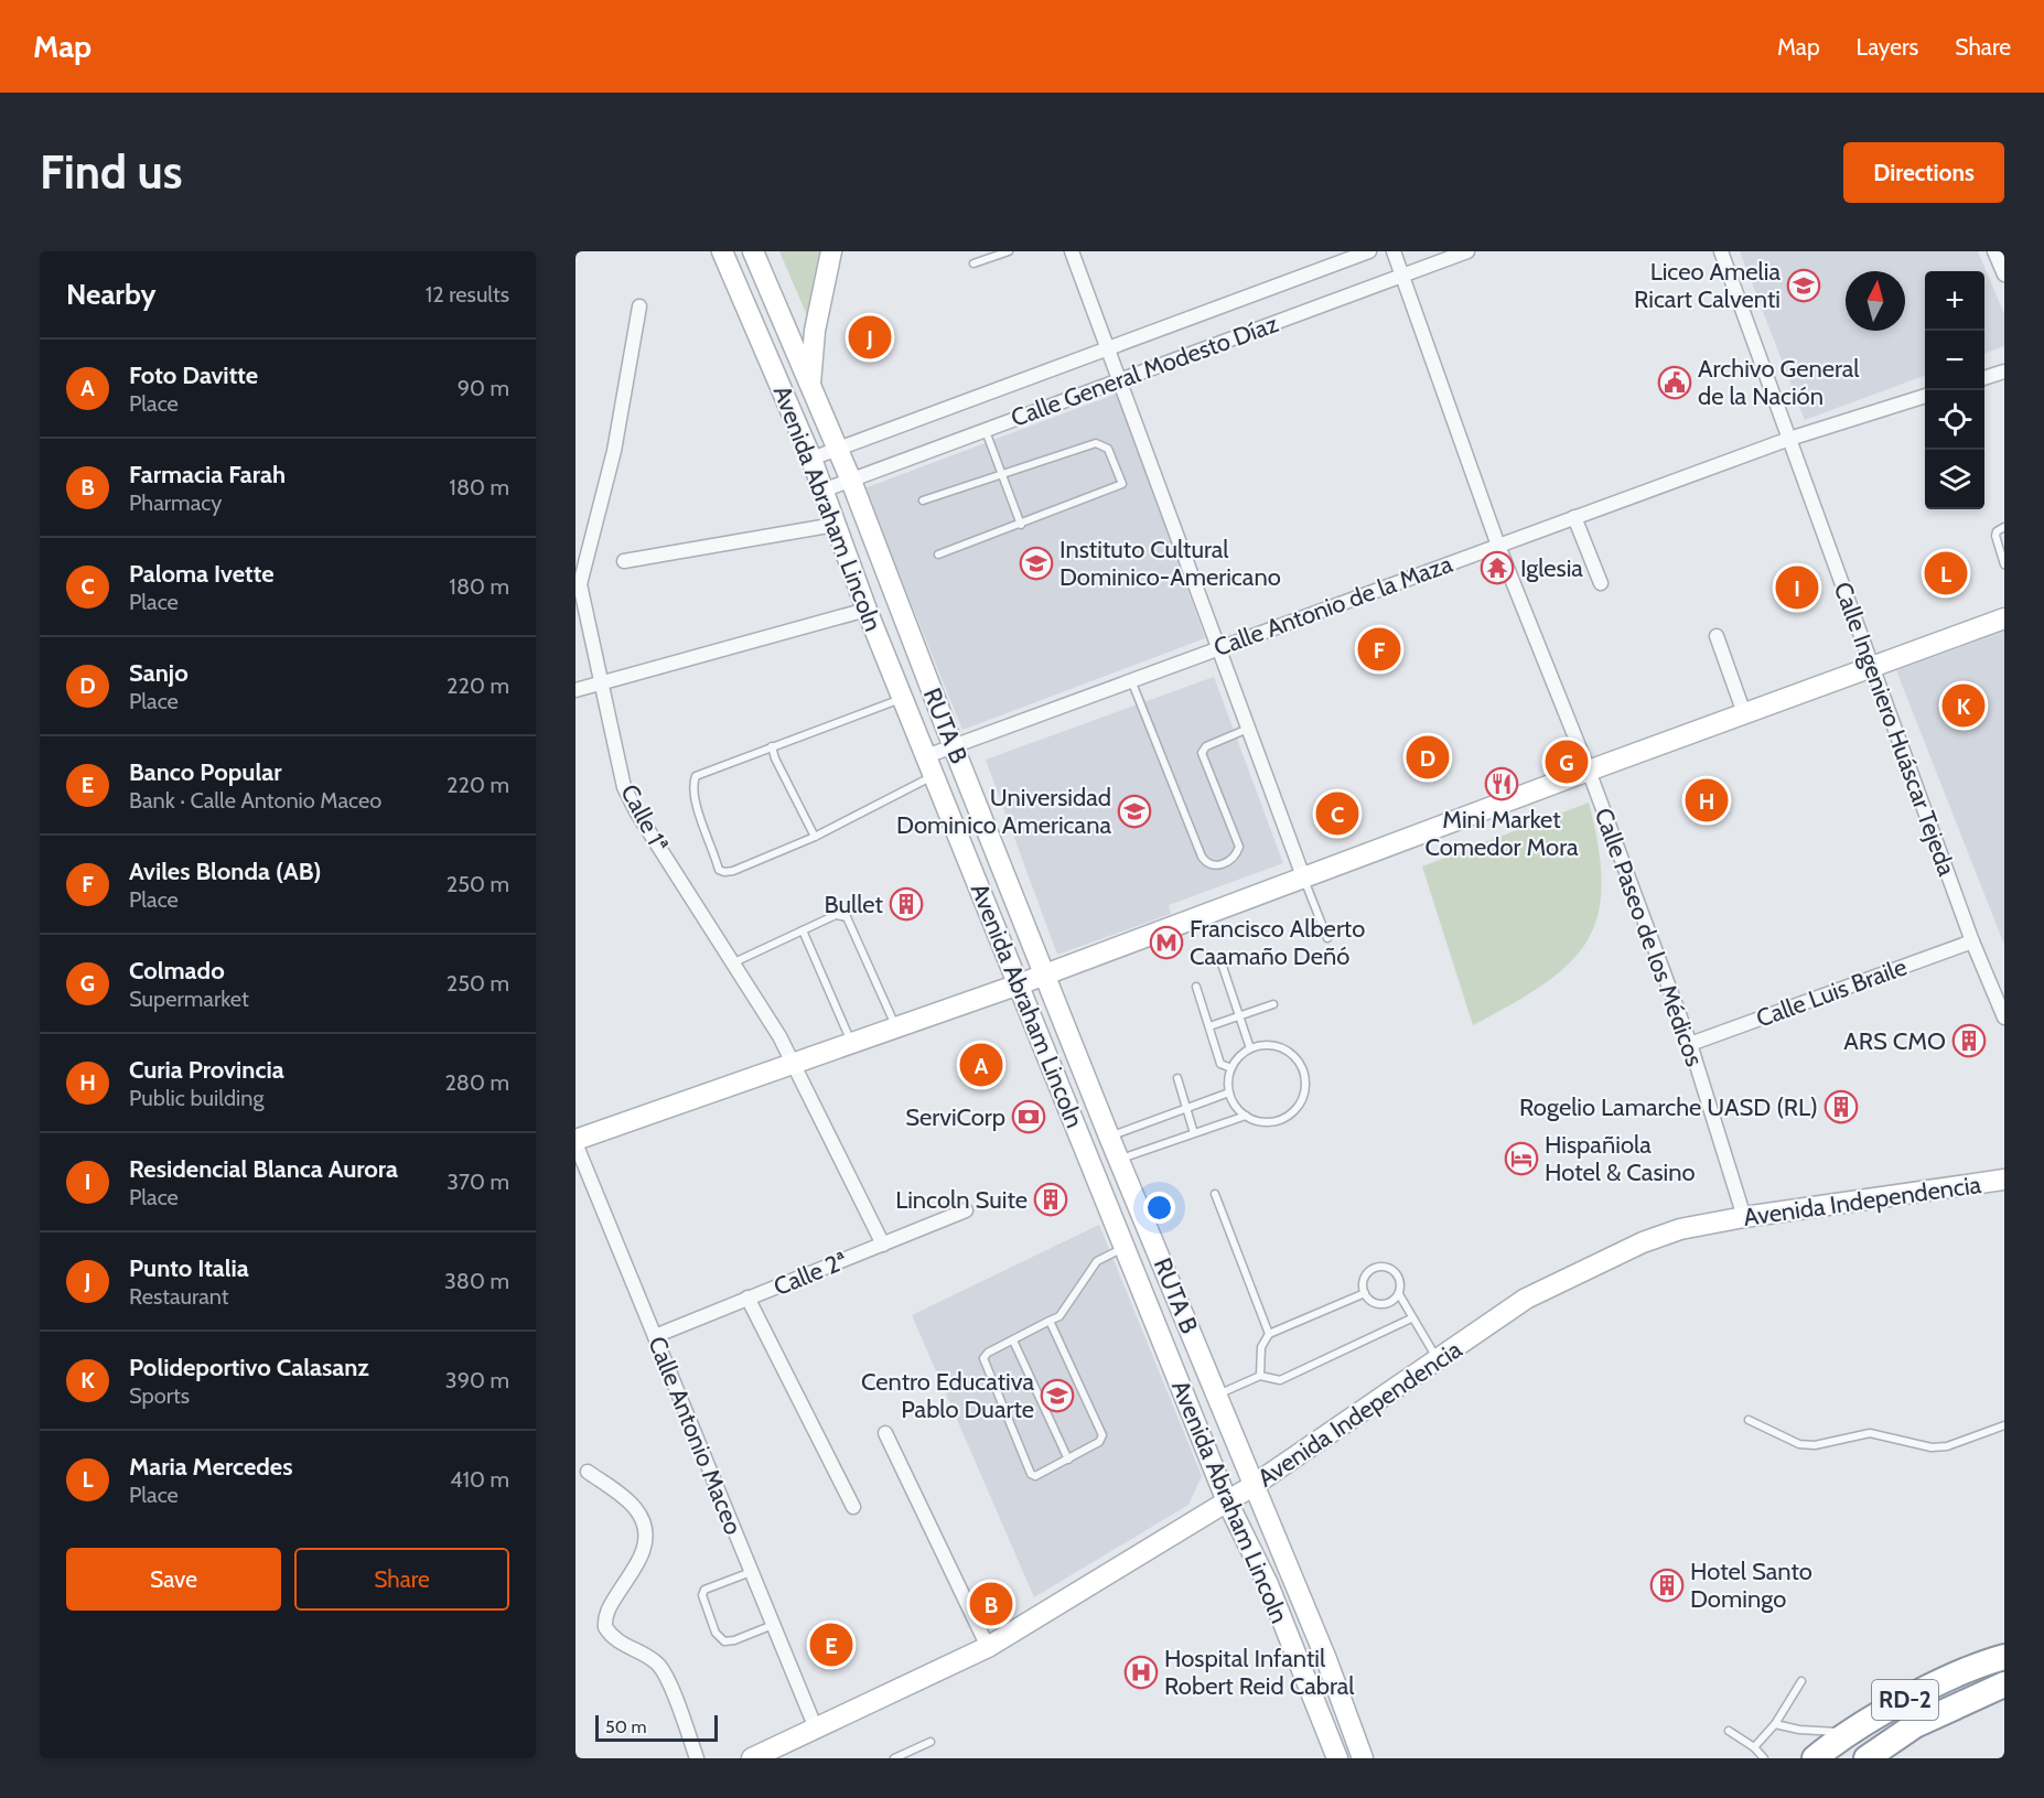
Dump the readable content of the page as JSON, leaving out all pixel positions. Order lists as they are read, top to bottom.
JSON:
{
  "streets": {
    "highway": ["RD-2"],
    "main road": ["Avenida Abraham Lincoln", "Avenida Independencia"],
    "street": [
      "Calle General Modesto Díaz",
      "Calle Antonio de la Maza",
      "Calle Ingeniero Huáscar Tejeda",
      "Calle 1ª",
      "Calle Paseo de los Médicos",
      "Calle Luis Braile",
      "Calle 2ª",
      "Calle Antonio Maceo"
    ],
    "lane": ["RUTA B"]
  },
  "crossings": [
    ["Calle General Modesto Díaz", "Avenida Abraham Lincoln"],
    ["Calle General Modesto Díaz", "Calle Paseo de los Médicos"],
    ["Avenida Abraham Lincoln", "Calle Antonio de la Maza"],
    ["Avenida Abraham Lincoln", "RUTA B"],
    ["Avenida Abraham Lincoln", "Avenida Independencia"],
    ["Calle Antonio de la Maza", "Calle Ingeniero Huáscar Tejeda"],
    ["Calle Antonio de la Maza", "Calle Paseo de los Médicos"],
    ["RUTA B", "Avenida Independencia"],
    ["Calle Ingeniero Huáscar Tejeda", "Calle Luis Braile"],
    ["Calle 1ª", "Calle 2ª"],
    ["Calle Paseo de los Médicos", "Calle Luis Braile"],
    ["Calle Paseo de los Médicos", "Avenida Independencia"],
    ["Avenida Independencia", "Calle Antonio Maceo"],
    ["Calle 2ª", "Calle Antonio Maceo"]
  ],
  "places": {
    "school or university": [
      "Liceo Amelia Ricart Calventi",
      "Instituto Cultural Dominico-Americano",
      "Universidad Dominico Americana",
      "Centro Educativa Pablo Duarte"
    ],
    "public building": ["Archivo General de la Nación"],
    "temple": ["Iglesia"],
    "restaurant": ["Mini Market Comedor Mora"],
    "building": [
      "Bullet",
      "ARS CMO",
      "Rogelio Lamarche UASD (RL)",
      "Lincoln Suite",
      "Hotel Santo Domingo"
    ],
    "metro station": ["Francisco Alberto Caamaño Deñó"],
    "bank": ["ServiCorp"],
    "hotel": ["Hispañiola Hotel & Casino"],
    "hospital": ["Hospital Infantil Robert Reid Cabral"]
  },
  "scale_bar": "50 m",
  "north": "top",
  "page": {
    "header": "Map",
    "nav": ["Map", "Layers", "Share"],
    "buttons": [
      "Directions",
      ["Save", "Share"]
    ],
    "title": "Find us",
    "heading": ["Nearby", "12 results"],
    "map_buttons": ["+", "−"],
    "pins": [
      "J",
      "L",
      "I",
      "F",
      "K",
      "D",
      "G",
      "H",
      "C",
      "A",
      "B",
      "E"
    ],
    "list": [
      {
        "mark": "A",
        "name": "Foto Davitte",
        "note": "Place",
        "value": "90 m"
      },
      {
        "mark": "B",
        "name": "Farmacia Farah",
        "note": "Pharmacy",
        "value": "180 m"
      },
      {
        "mark": "C",
        "name": "Paloma Ivette",
        "note": "Place",
        "value": "180 m"
      },
      {
        "mark": "D",
        "name": "Sanjo",
        "note": "Place",
        "value": "220 m"
      },
      {
        "mark": "E",
        "name": "Banco Popular",
        "note": "Bank · Calle Antonio Maceo",
        "value": "220 m"
      },
      {
        "mark": "F",
        "name": "Aviles Blonda (AB)",
        "note": "Place",
        "value": "250 m"
      },
      {
        "mark": "G",
        "name": "Colmado",
        "note": "Supermarket",
        "value": "250 m"
      },
      {
        "mark": "H",
        "name": "Curia Provincia",
        "note": "Public building",
        "value": "280 m"
      },
      {
        "mark": "I",
        "name": "Residencial Blanca Aurora",
        "note": "Place",
        "value": "370 m"
      },
      {
        "mark": "J",
        "name": "Punto Italia",
        "note": "Restaurant",
        "value": "380 m"
      },
      {
        "mark": "K",
        "name": "Polideportivo Calasanz",
        "note": "Sports",
        "value": "390 m"
      },
      {
        "mark": "L",
        "name": "Maria Mercedes",
        "note": "Place",
        "value": "410 m"
      }
    ],
    "scale": "50 m"
  }
}
